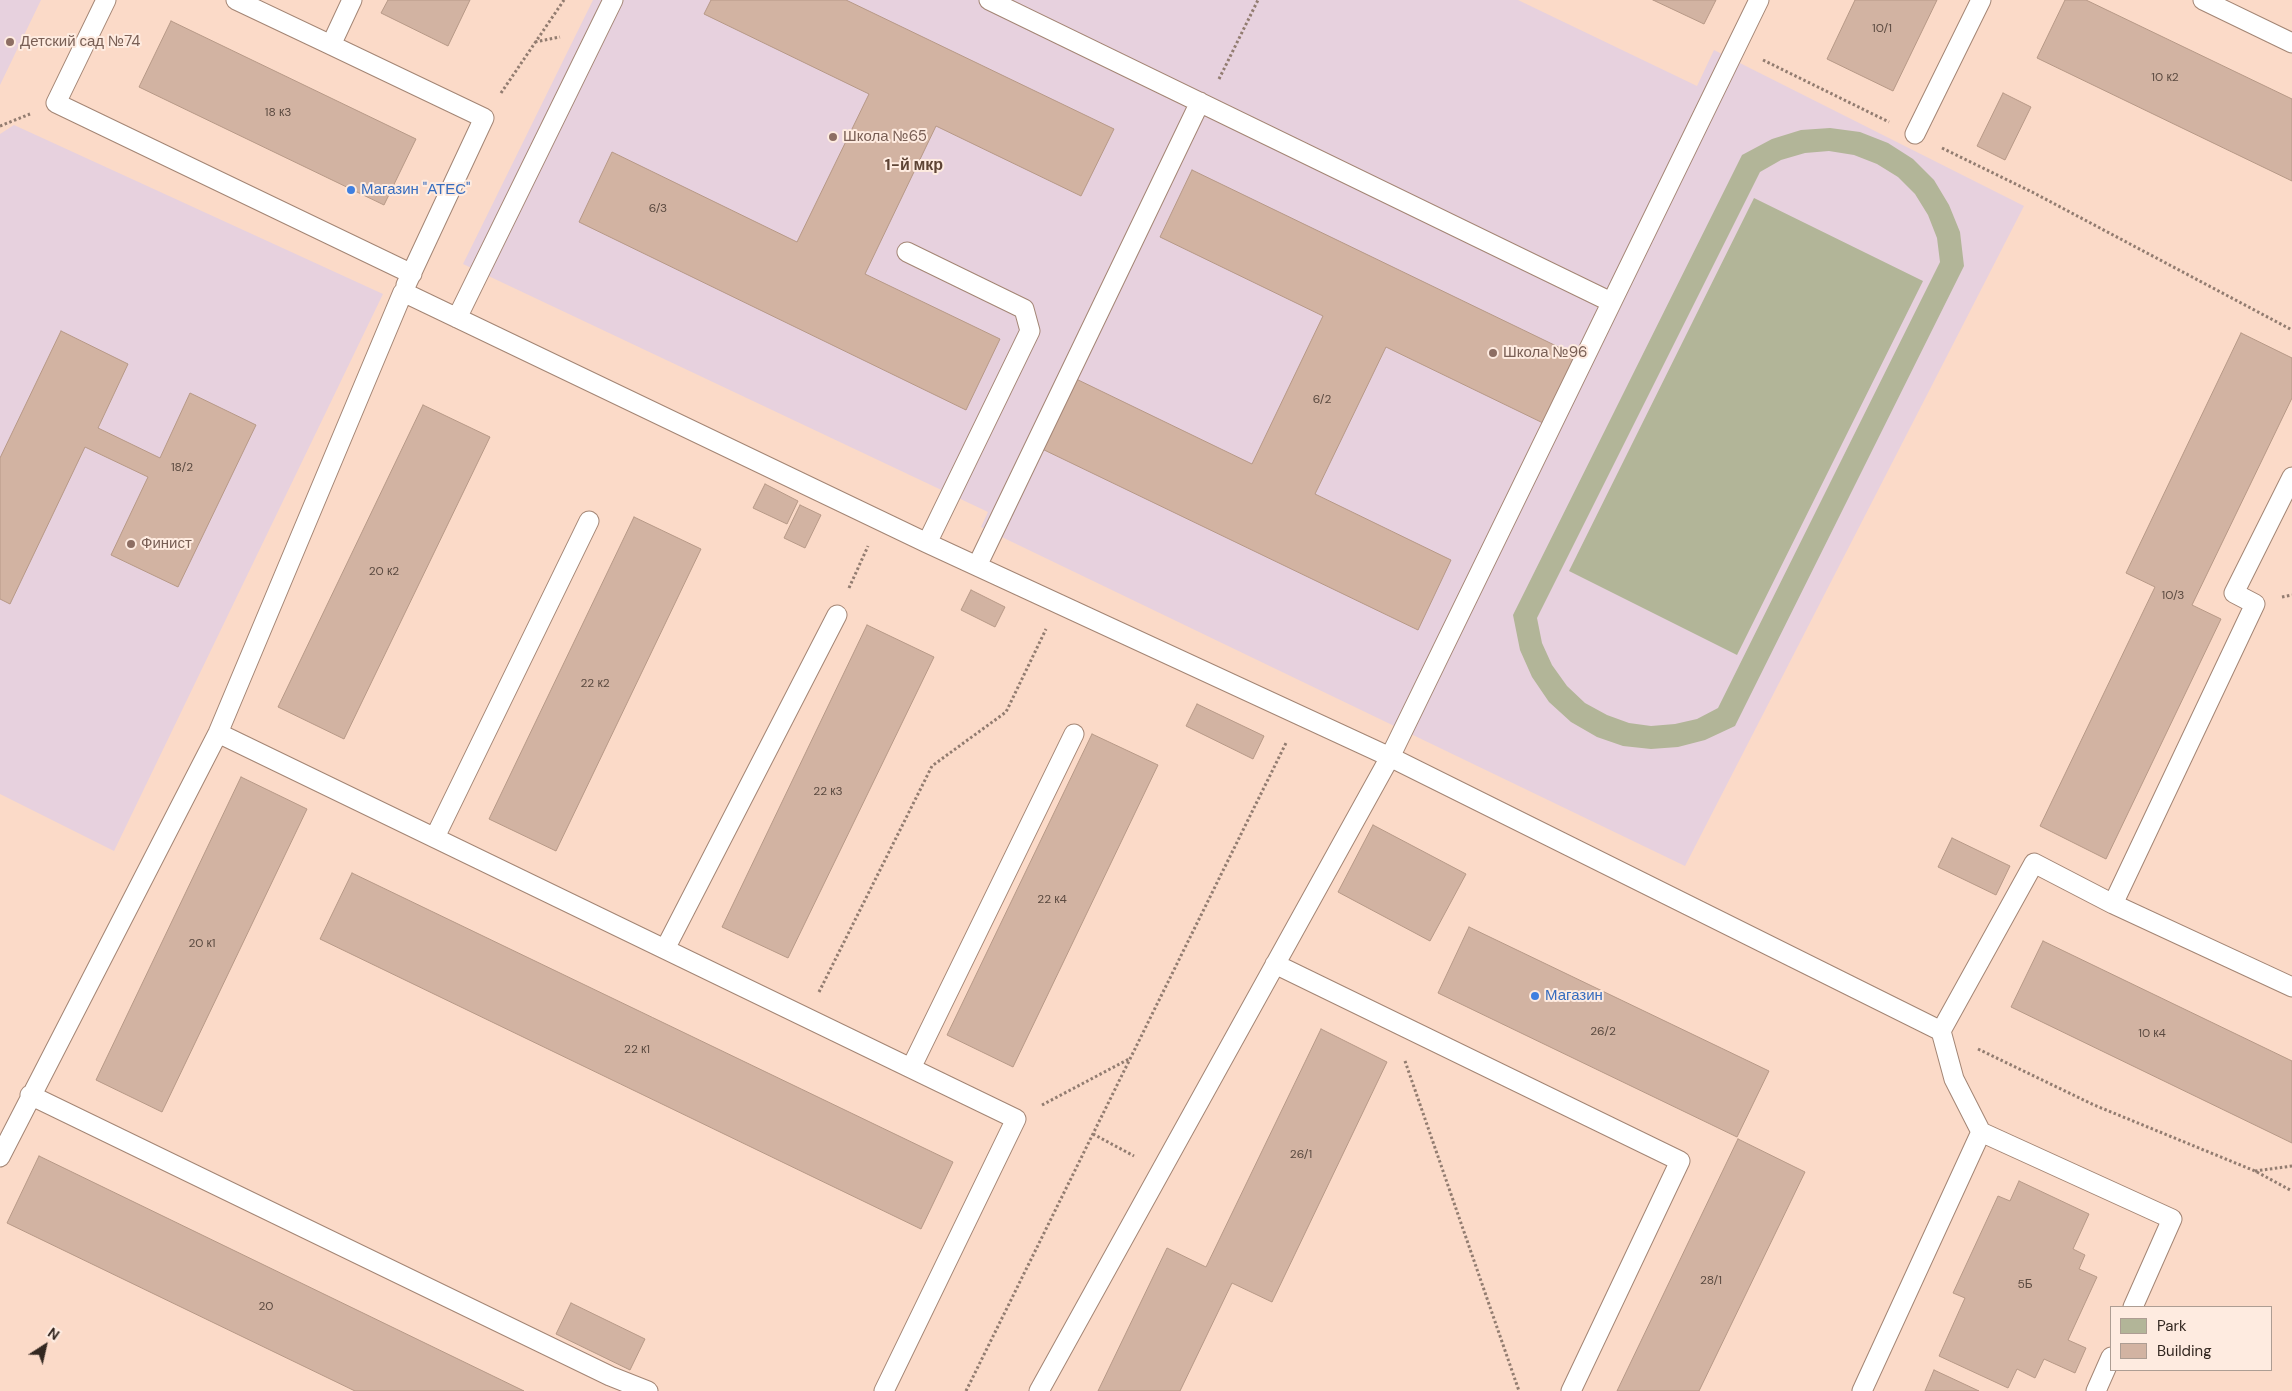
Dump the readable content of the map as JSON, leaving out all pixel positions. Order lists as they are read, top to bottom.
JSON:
{
  "districts": ["1-й мкр"],
  "places": [
    "Детский сад №74",
    "Школа №65",
    "Магазин \"АТЕС\"",
    "Школа №96",
    "Финист",
    "Магазин"
  ],
  "house_numbers": [
    "10/1",
    "10 к2",
    "18 к3",
    "6/3",
    "6/2",
    "18/2",
    "20 к2",
    "10/3",
    "22 к2",
    "22 к3",
    "22 к4",
    "20 к1",
    "26/2",
    "10 к4",
    "22 к1",
    "26/1",
    "28/1",
    "5Б",
    "20"
  ],
  "legend": ["Park", "Building"],
  "north": "top right"
}
